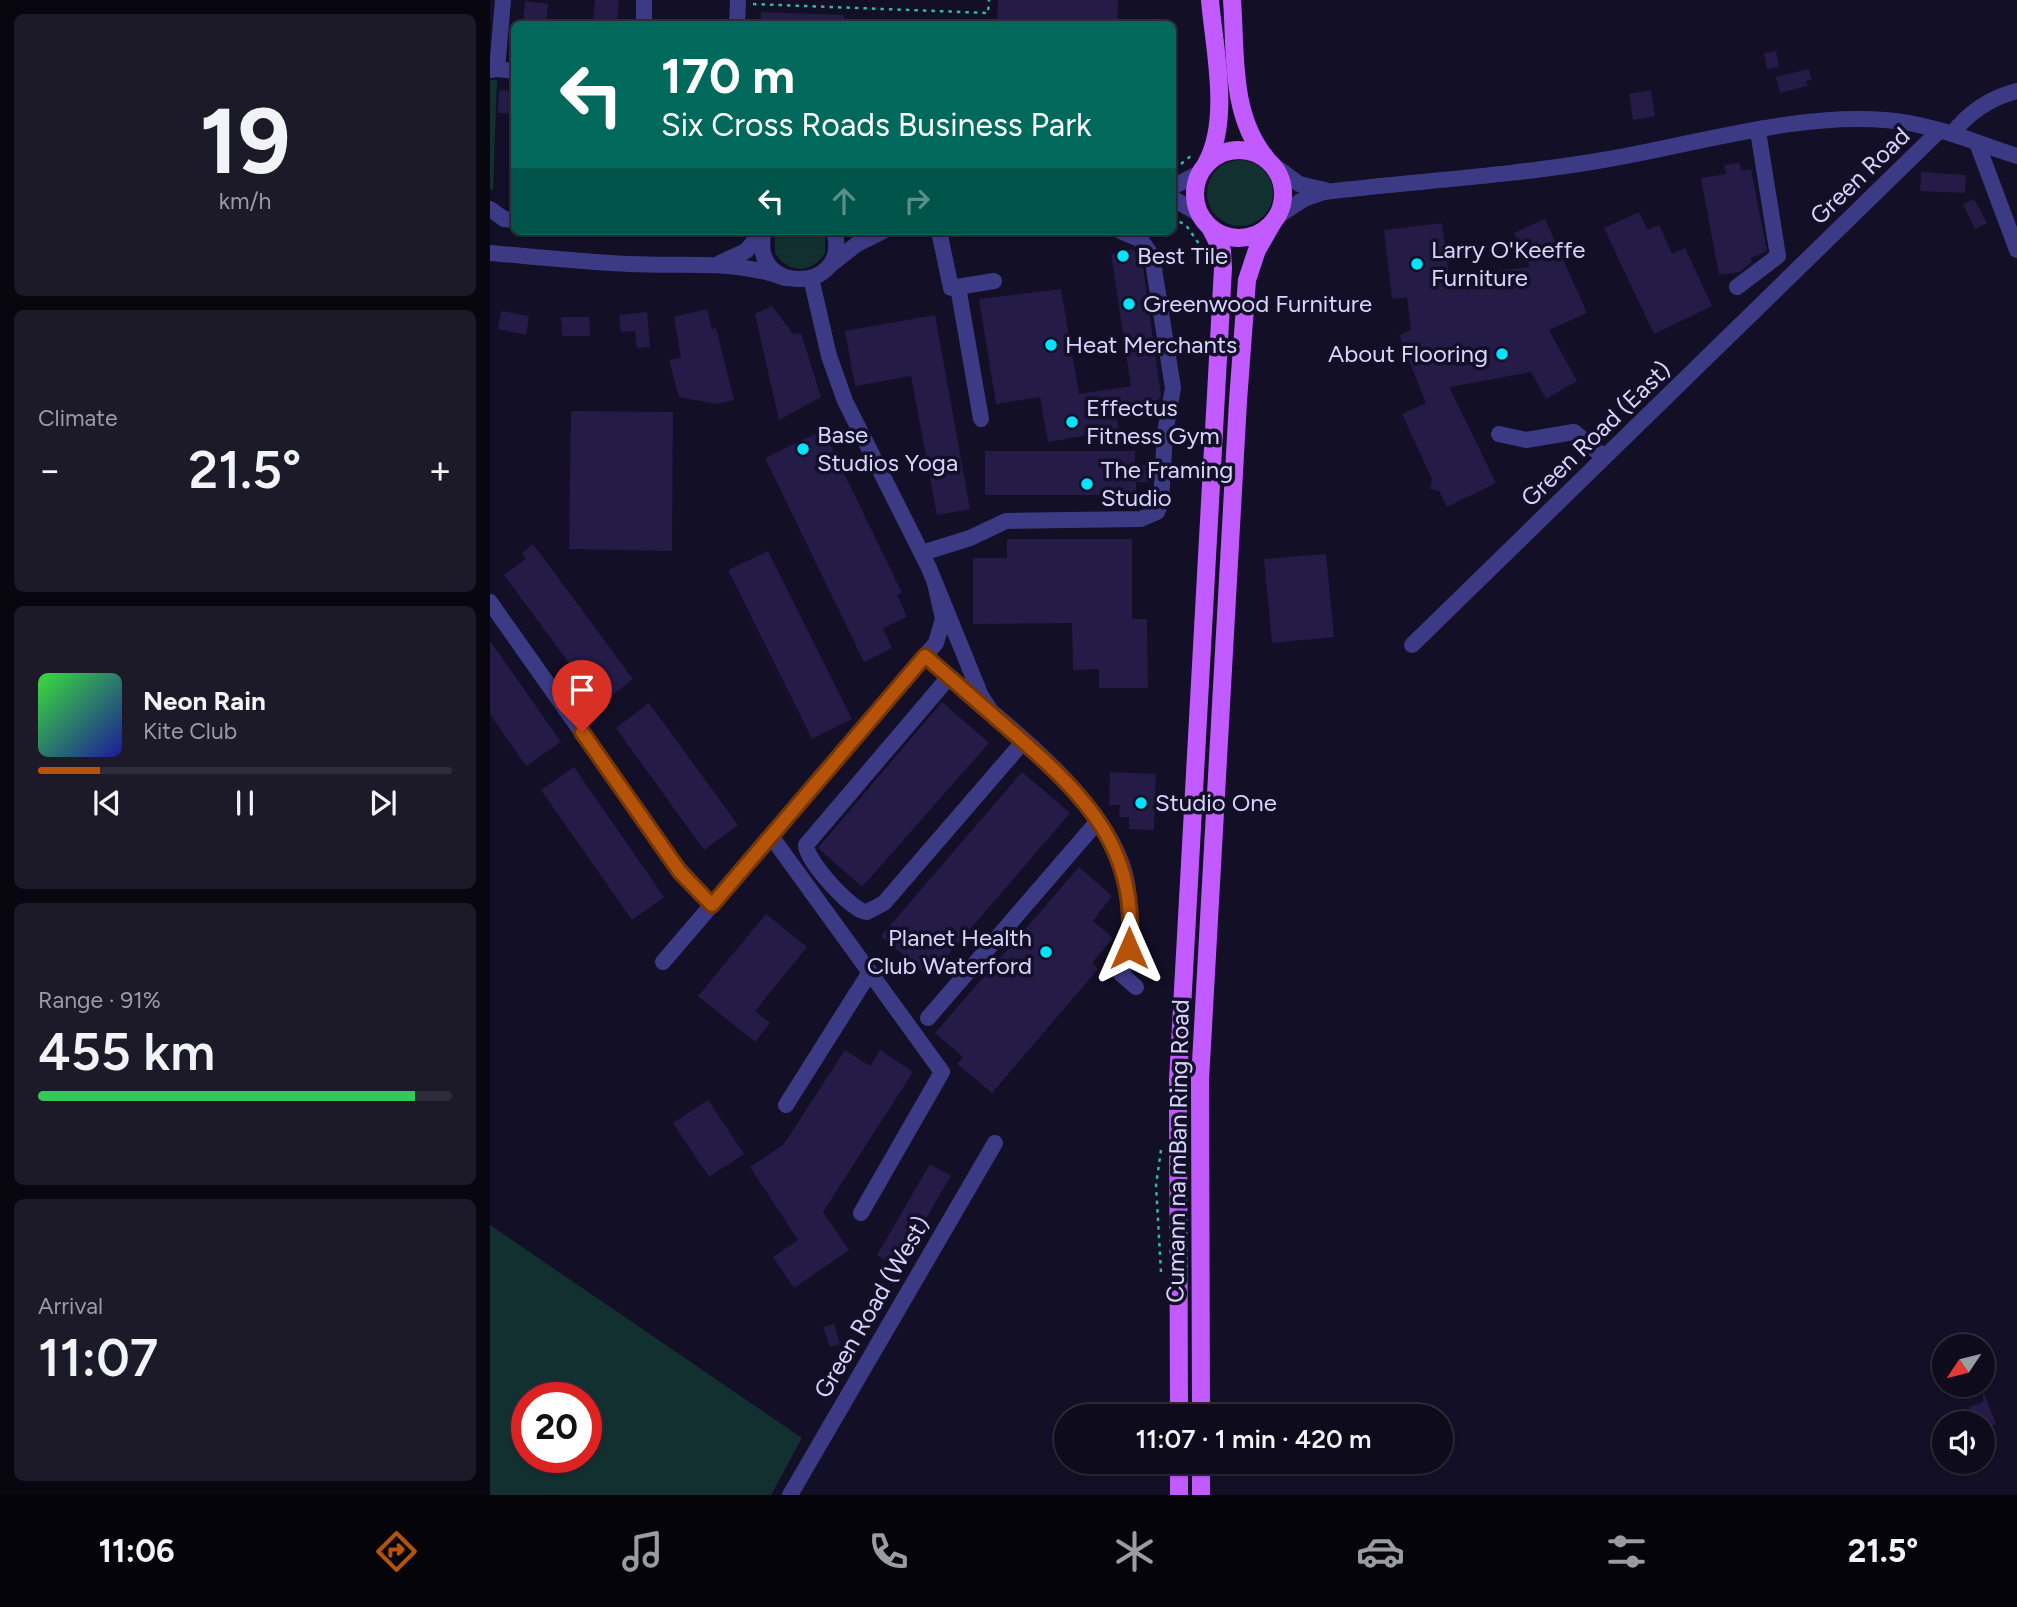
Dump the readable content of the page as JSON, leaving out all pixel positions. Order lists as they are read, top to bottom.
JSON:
{
  "streets": {
    "main road": ["Cumann na mBan Ring Road"],
    "street": ["Green Road", "Green Road (East)", "Green Road (West)"]
  },
  "crossings": [
    ["Green Road", "Green Road (East)"]
  ],
  "places": [
    "Best Tile",
    "Larry O'Keeffe Furniture",
    "Greenwood Furniture",
    "Heat Merchants",
    "About Flooring",
    "Effectus Fitness Gym",
    "Base Studios Yoga",
    "The Framing Studio",
    "Studio One",
    "Planet Health Club Waterford"
  ],
  "north": "bottom left",
  "page": {
    "tile": [
      ["19", "km/h"],
      "Climate",
      ["Range · 91%", "455 km"],
      ["Arrival", "11:07"]
    ],
    "turn": ["170 m", "Six Cross Roads Business Park"],
    "heat": ["−", "21.5°", "+"],
    "song": ["Neon Rain", "Kite Club"],
    "limit": "20",
    "trip": "11:07 · 1 min · 420 m",
    "tabs": ["11:06", "21.5°"]
  }
}
